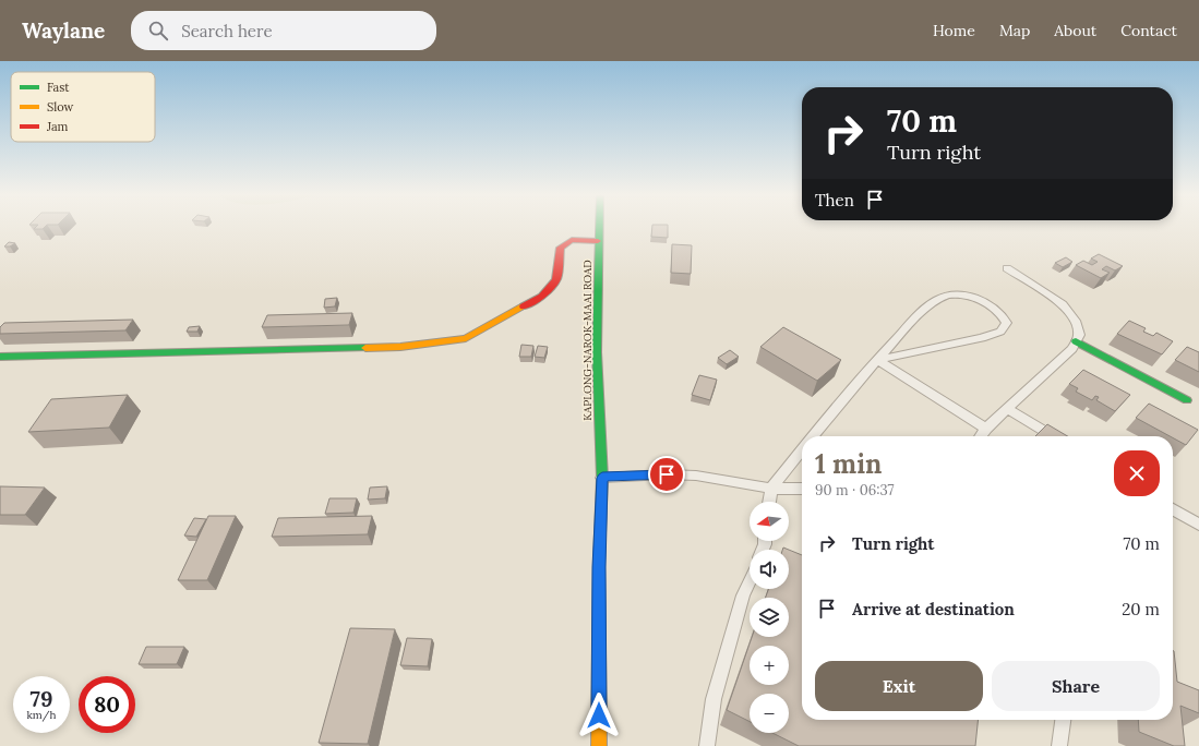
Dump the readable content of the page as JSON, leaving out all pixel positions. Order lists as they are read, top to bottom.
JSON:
{
  "streets": {
    "main road": ["KAPLONG-NAROK-MAAI ROAD"]
  },
  "legend": ["Fast", "Slow", "Jam"],
  "north": "left",
  "page": {
    "header": "Waylane",
    "search": "Search here",
    "nav": [
      "Home",
      "Map",
      "About",
      "Contact"
    ],
    "turn": ["70 m", "Turn right"],
    "then": "Then",
    "heading": ["1 min", "90 m · 06:37"],
    "map_buttons": ["+", "−"],
    "list": [
      {
        "name": "Turn right",
        "value": "70 m"
      },
      {
        "name": "Arrive at destination",
        "value": "20 m"
      }
    ],
    "buttons": ["Exit", "Share"],
    "speed": "79 km/h",
    "limit": "80"
  }
}
